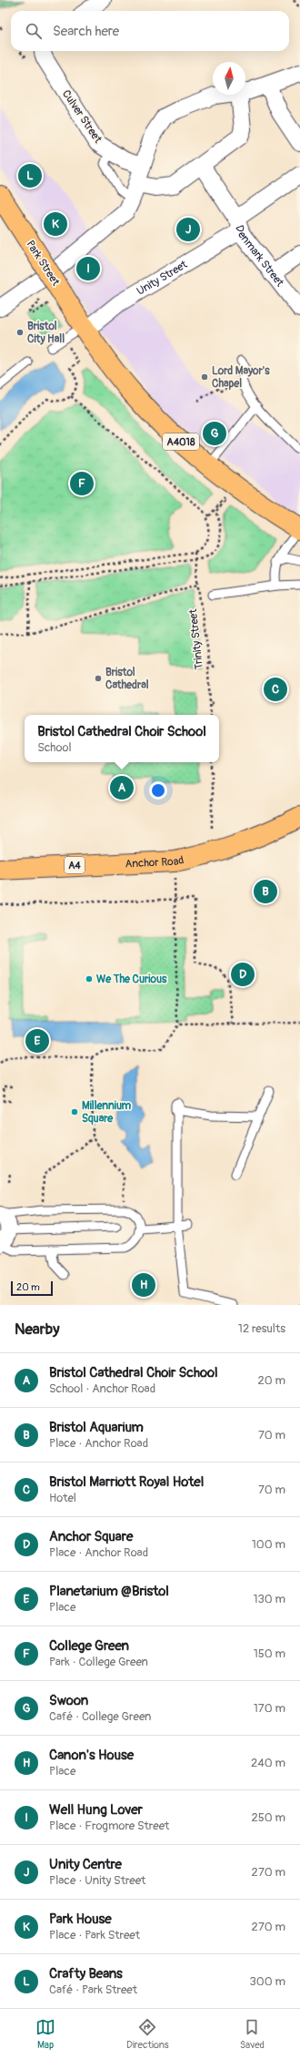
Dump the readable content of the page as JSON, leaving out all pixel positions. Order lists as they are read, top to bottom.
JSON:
{
  "streets": {
    "main road": [
      "Park Street",
      "A4018",
      "Anchor Road",
      "A4"
    ],
    "street": ["Culver Street", "Denmark Street", "Unity Street"],
    "path": ["Trinity Street"]
  },
  "crossings": [
    ["Denmark Street", "Unity Street"],
    ["Park Street", "Unity Street"],
    ["Park Street", "A4018"],
    ["Unity Street", "A4018"]
  ],
  "places": [
    "Bristol City Hall",
    "Lord Mayor's Chapel",
    "Bristol Cathedral",
    "We The Curious",
    "Millennium Square"
  ],
  "scale_bar": "20 m",
  "north": "top",
  "page": {
    "search": "Search here",
    "pins": [
      "L",
      "K",
      "J",
      "I",
      "G",
      "F",
      "C",
      "A",
      "B",
      "D",
      "E",
      "H"
    ],
    "popup": ["Bristol Cathedral Choir School", "School"],
    "scale": "20 m",
    "heading": ["Nearby", "12 results"],
    "list": [
      {
        "mark": "A",
        "name": "Bristol Cathedral Choir School",
        "note": "School · Anchor Road",
        "value": "20 m"
      },
      {
        "mark": "B",
        "name": "Bristol Aquarium",
        "note": "Place · Anchor Road",
        "value": "70 m"
      },
      {
        "mark": "C",
        "name": "Bristol Marriott Royal Hotel",
        "note": "Hotel",
        "value": "70 m"
      },
      {
        "mark": "D",
        "name": "Anchor Square",
        "note": "Place · Anchor Road",
        "value": "100 m"
      },
      {
        "mark": "E",
        "name": "Planetarium @Bristol",
        "note": "Place",
        "value": "130 m"
      },
      {
        "mark": "F",
        "name": "College Green",
        "note": "Park · College Green",
        "value": "150 m"
      },
      {
        "mark": "G",
        "name": "Swoon",
        "note": "Café · College Green",
        "value": "170 m"
      },
      {
        "mark": "H",
        "name": "Canon's House",
        "note": "Place",
        "value": "240 m"
      },
      {
        "mark": "I",
        "name": "Well Hung Lover",
        "note": "Place · Frogmore Street",
        "value": "250 m"
      },
      {
        "mark": "J",
        "name": "Unity Centre",
        "note": "Place · Unity Street",
        "value": "270 m"
      },
      {
        "mark": "K",
        "name": "Park House",
        "note": "Place · Park Street",
        "value": "270 m"
      },
      {
        "mark": "L",
        "name": "Crafty Beans",
        "note": "Café · Park Street",
        "value": "300 m"
      }
    ],
    "nav": ["Map", "Directions", "Saved"]
  }
}
